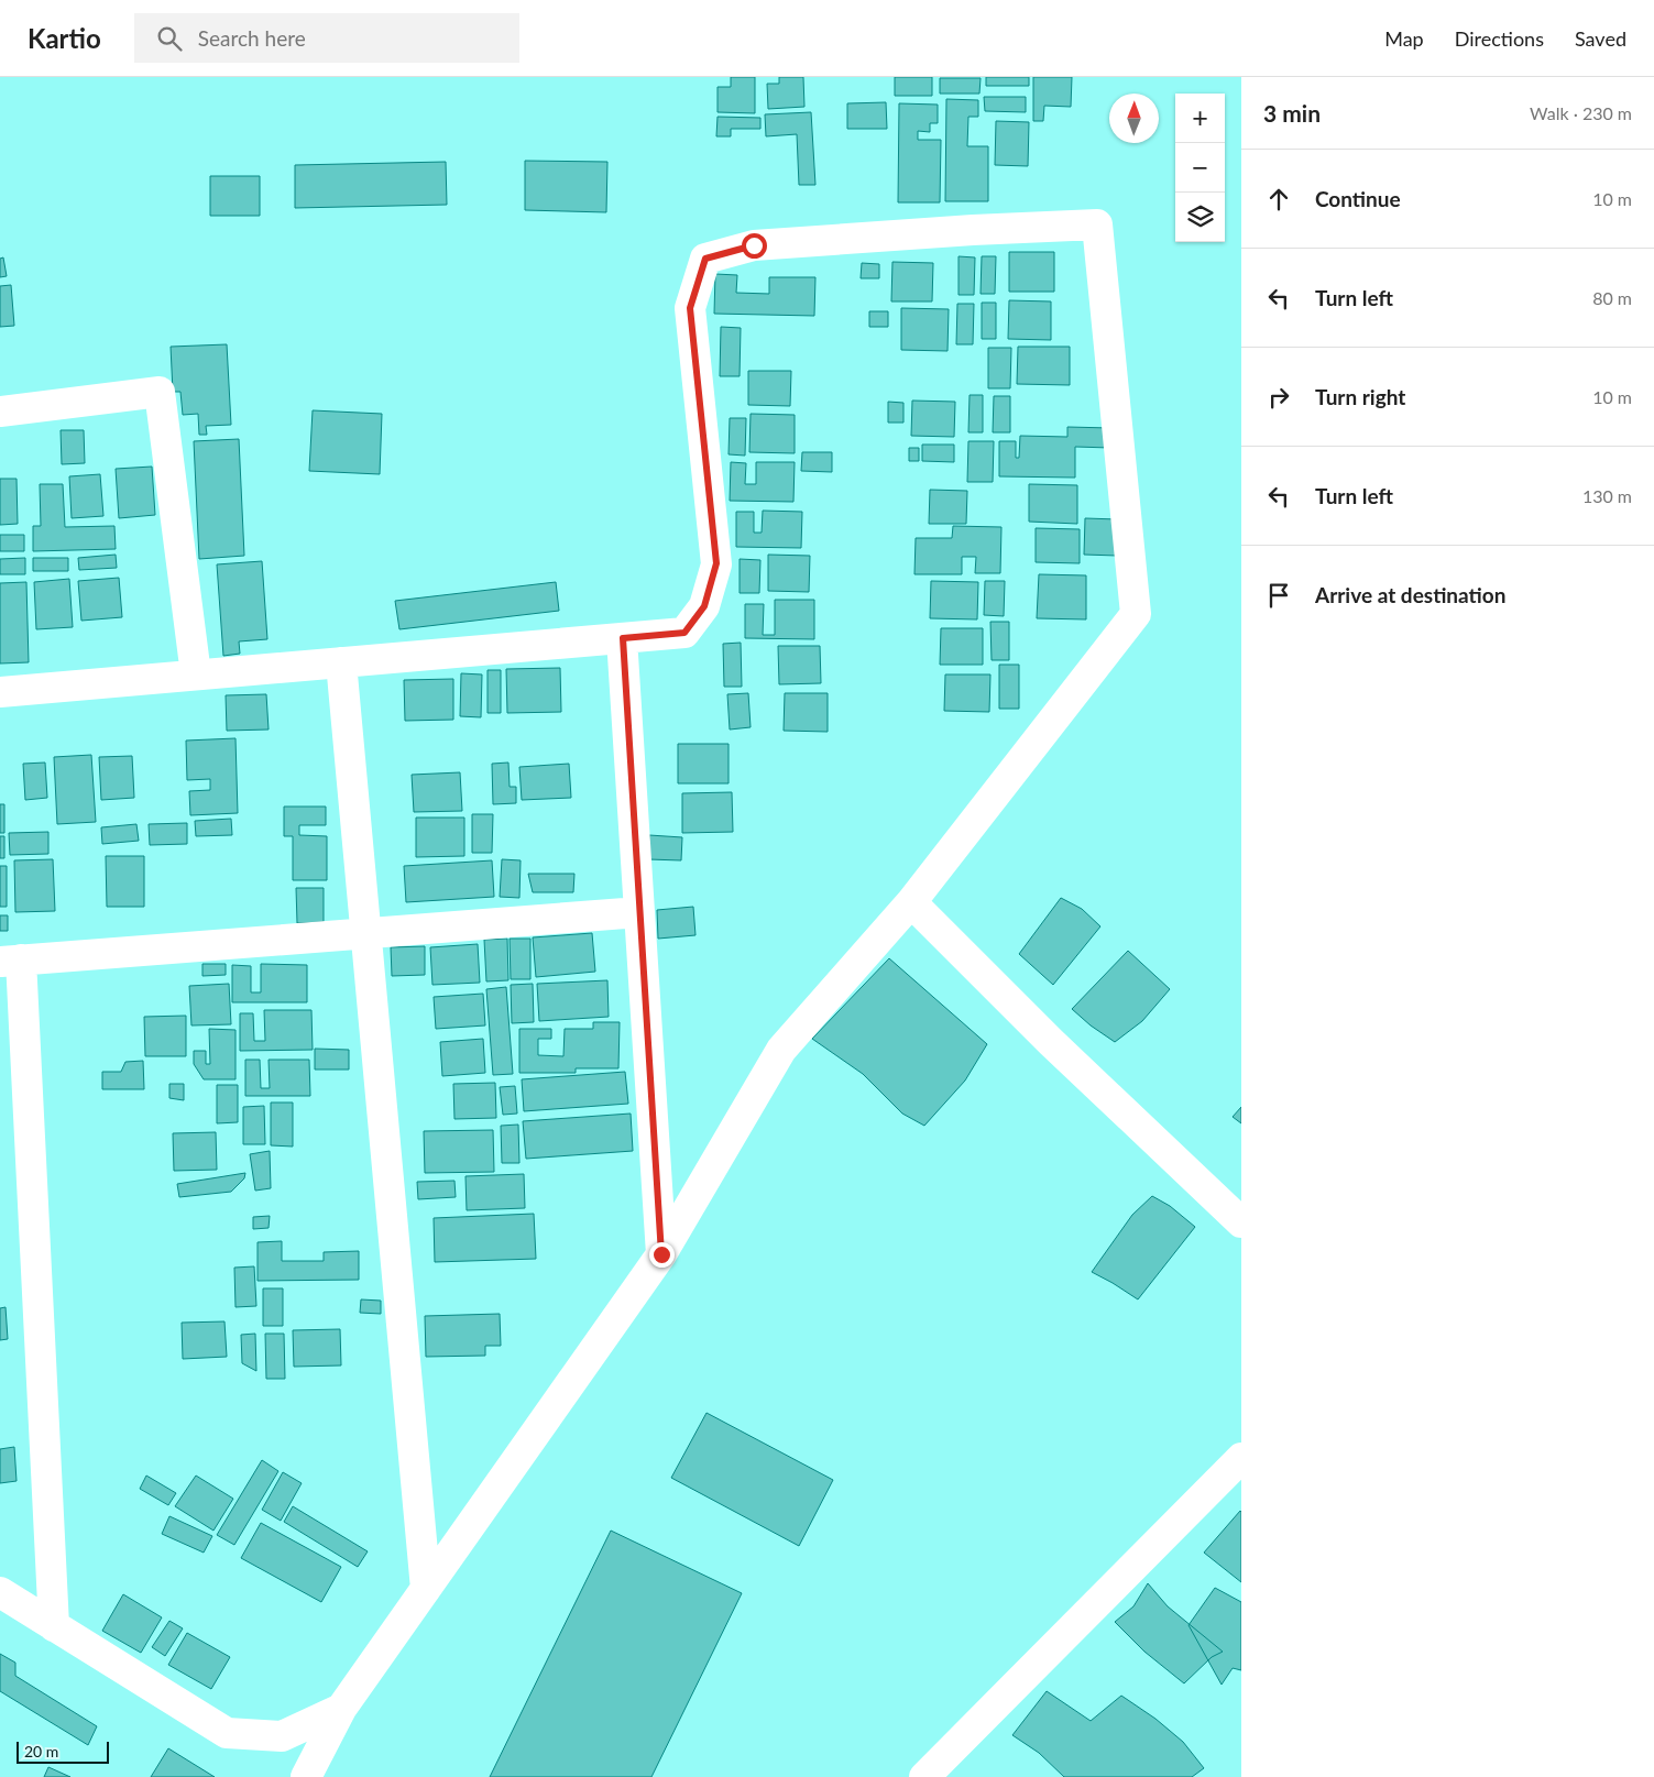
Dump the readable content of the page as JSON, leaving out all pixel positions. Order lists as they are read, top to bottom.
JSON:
{
  "scale_bar": "20 m",
  "north": "top",
  "page": {
    "header": "Kartio",
    "search": "Search here",
    "nav": ["Map", "Directions", "Saved"],
    "heading": ["3 min", "Walk · 230 m"],
    "map_buttons": ["+", "−"],
    "list": [
      ["Continue", "10 m"],
      ["Turn left", "80 m"],
      ["Turn right", "10 m"],
      ["Turn left", "130 m"],
      "Arrive at destination"
    ],
    "scale": "20 m"
  }
}
